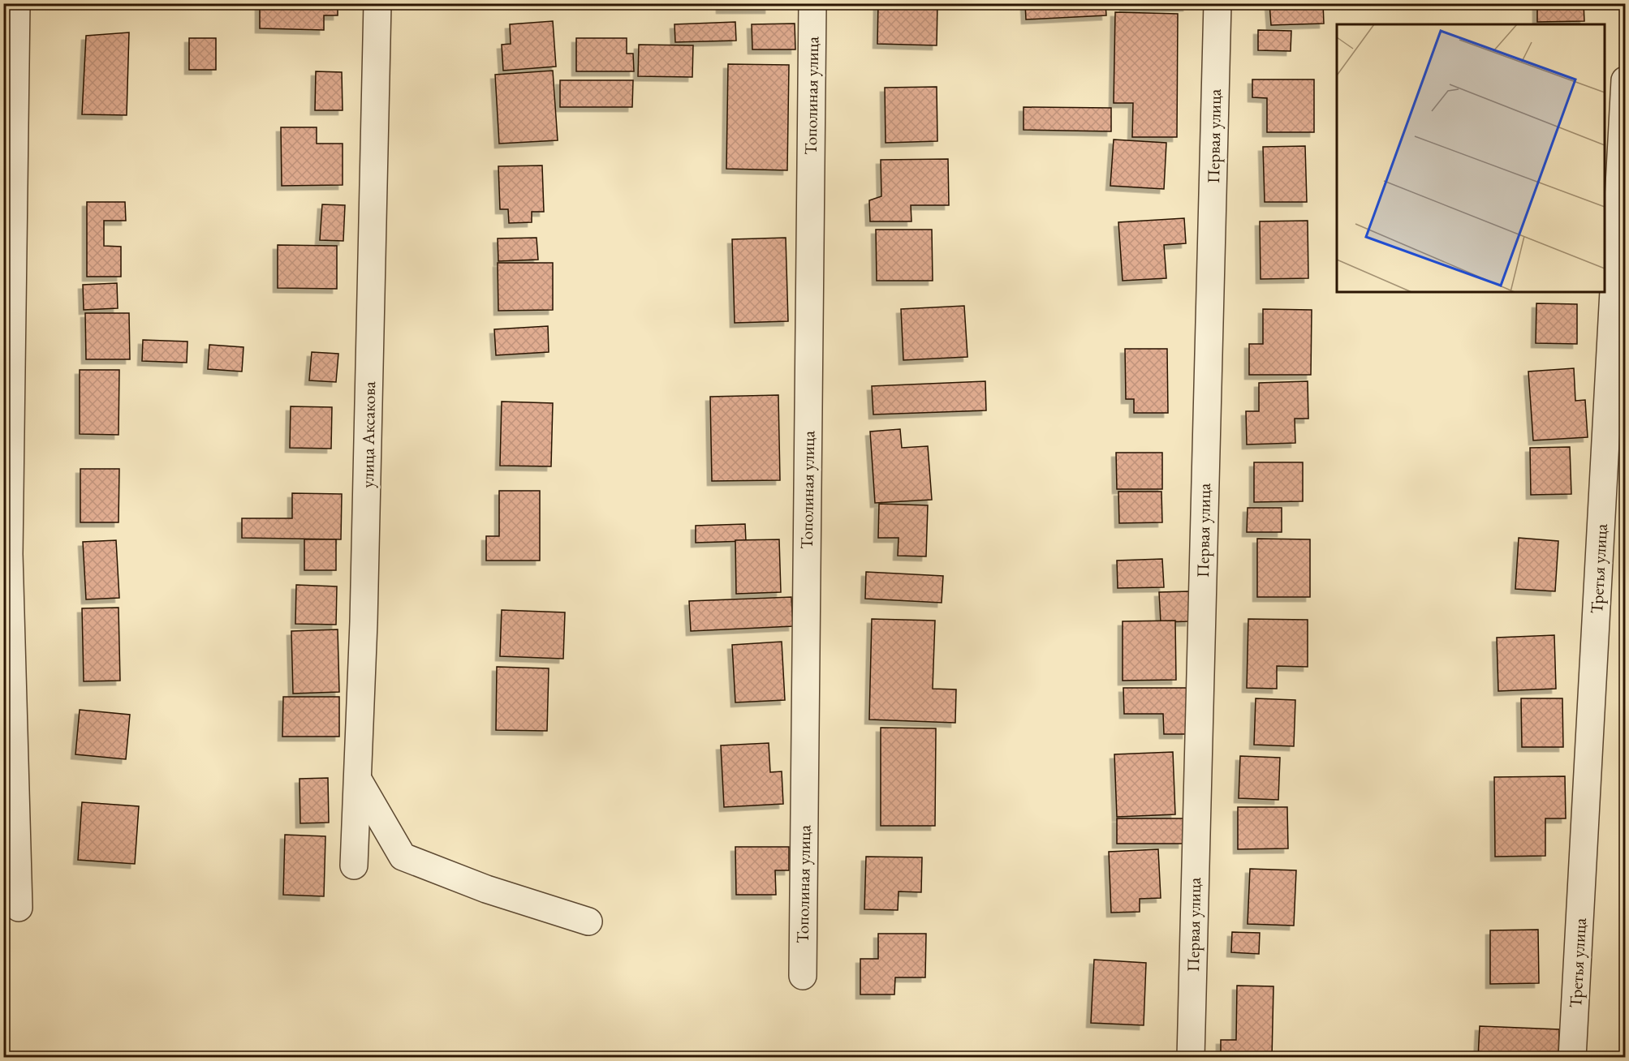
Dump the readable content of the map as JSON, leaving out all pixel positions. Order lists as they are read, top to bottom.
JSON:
{
  "streets": {
    "street": [
      "Тополиная улица",
      "Первая улица",
      "улица Аксакова",
      "Третья улица"
    ]
  }
}
